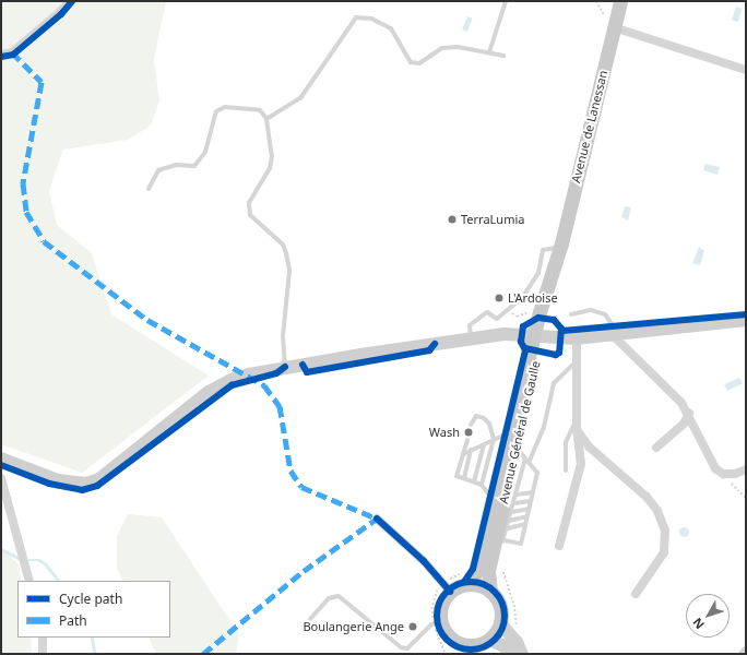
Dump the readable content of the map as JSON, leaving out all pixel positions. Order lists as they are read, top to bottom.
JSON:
{
  "streets": {
    "main road": ["Avenue de Lanessan", "Avenue Général de Gaulle"]
  },
  "crossings": [
    ["Avenue de Lanessan", "Avenue Général de Gaulle"]
  ],
  "places": [
    "TerraLumia",
    "L'Ardoise",
    "Wash",
    "Boulangerie Ange"
  ],
  "legend": ["Cycle path", "Path"],
  "north": "bottom left"
}
